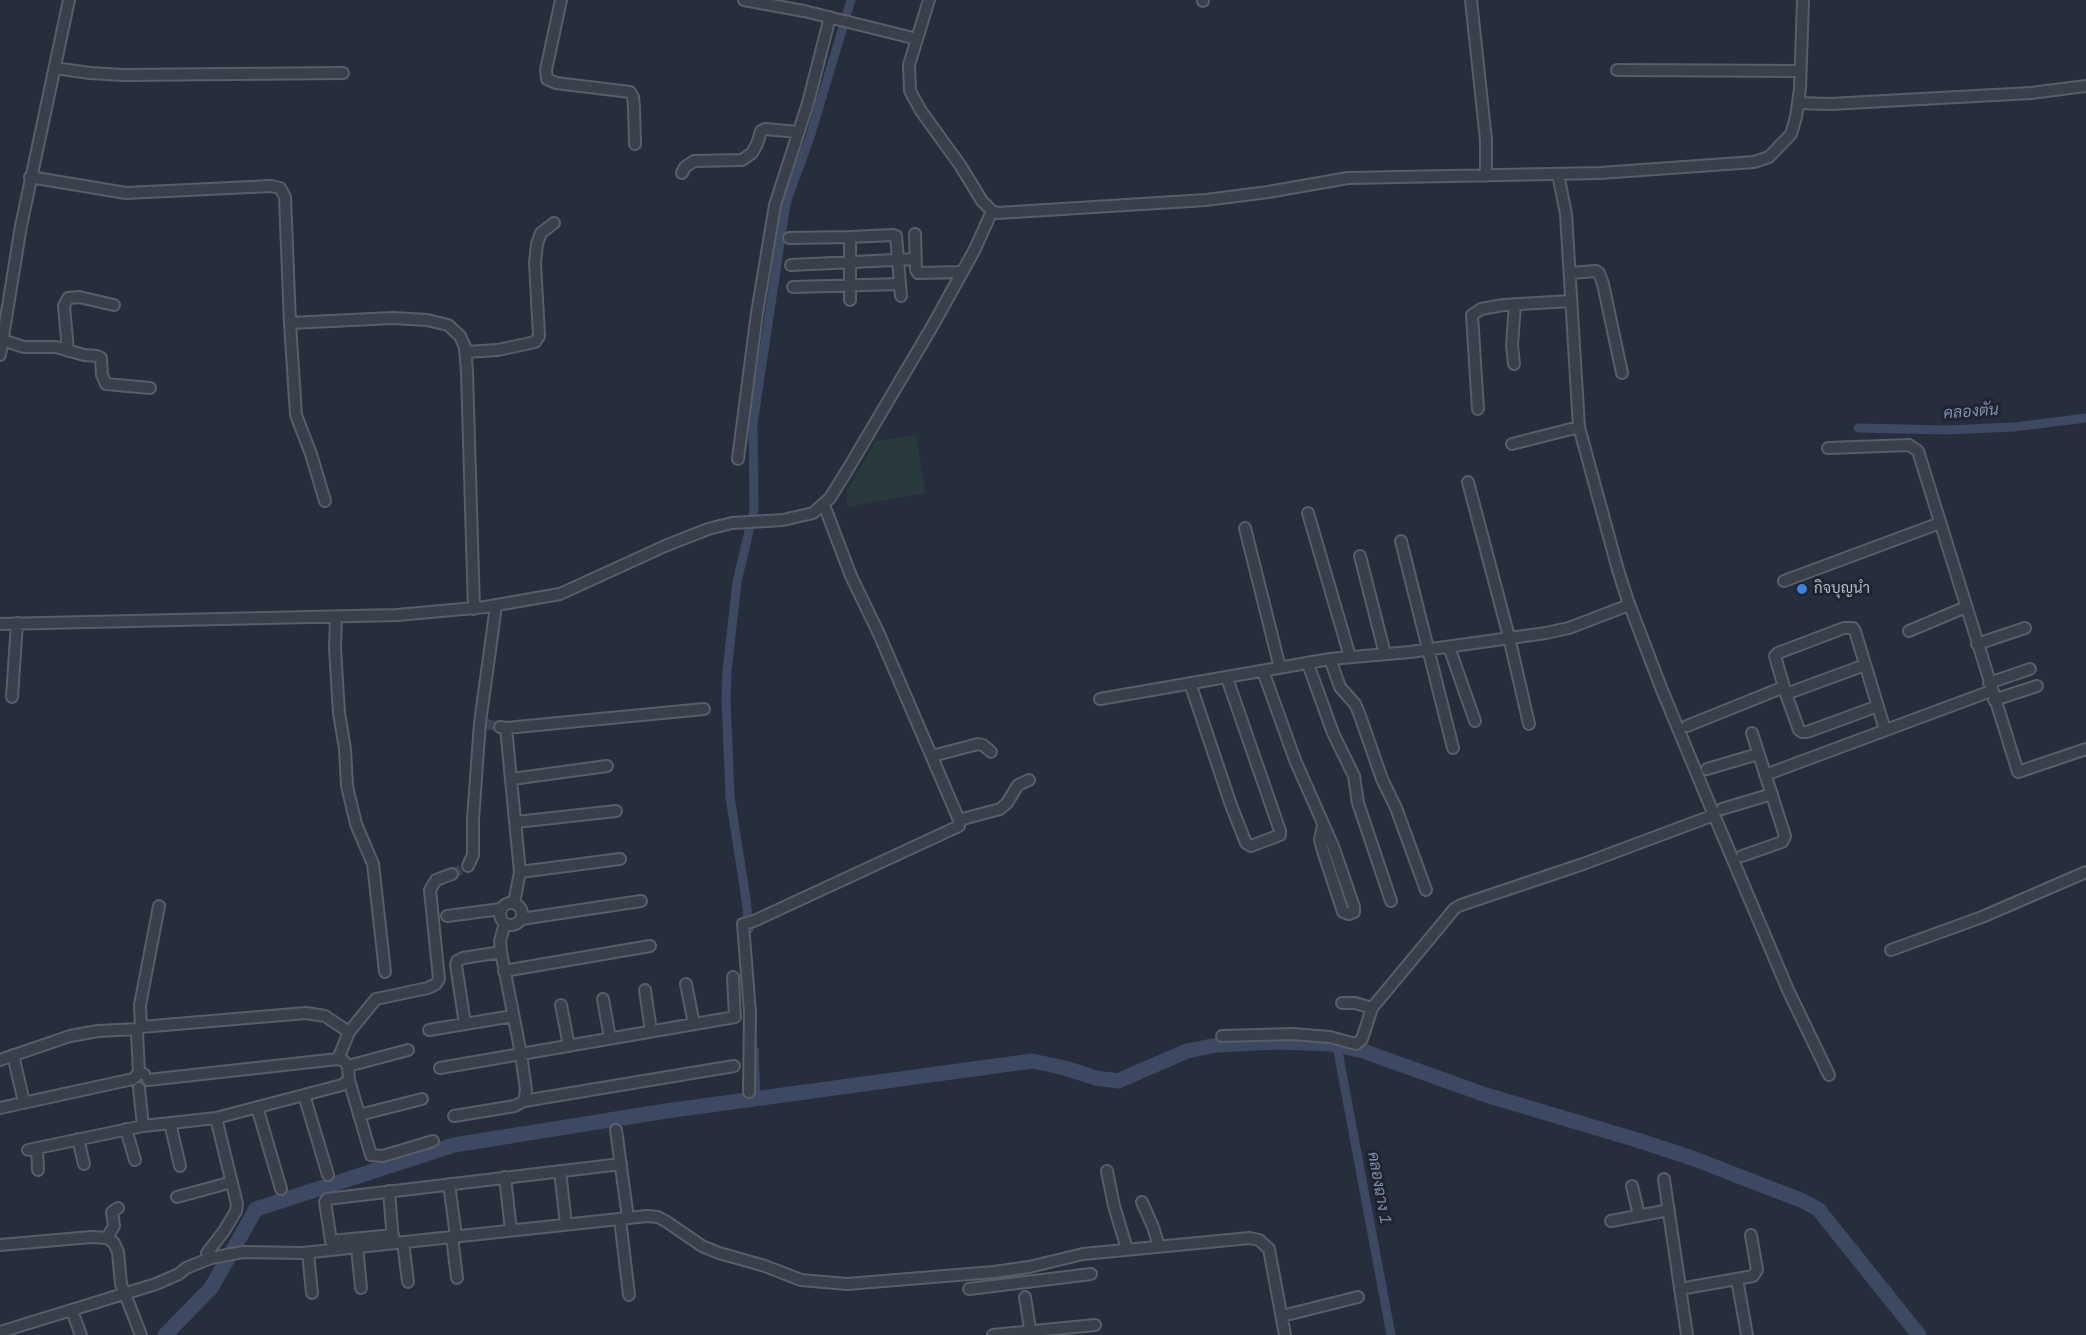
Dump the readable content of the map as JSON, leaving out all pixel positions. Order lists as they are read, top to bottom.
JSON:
{
  "water": ["คลองตัน", "คลองฉาง 1"],
  "places": ["กิจบุญนำ"]
}
